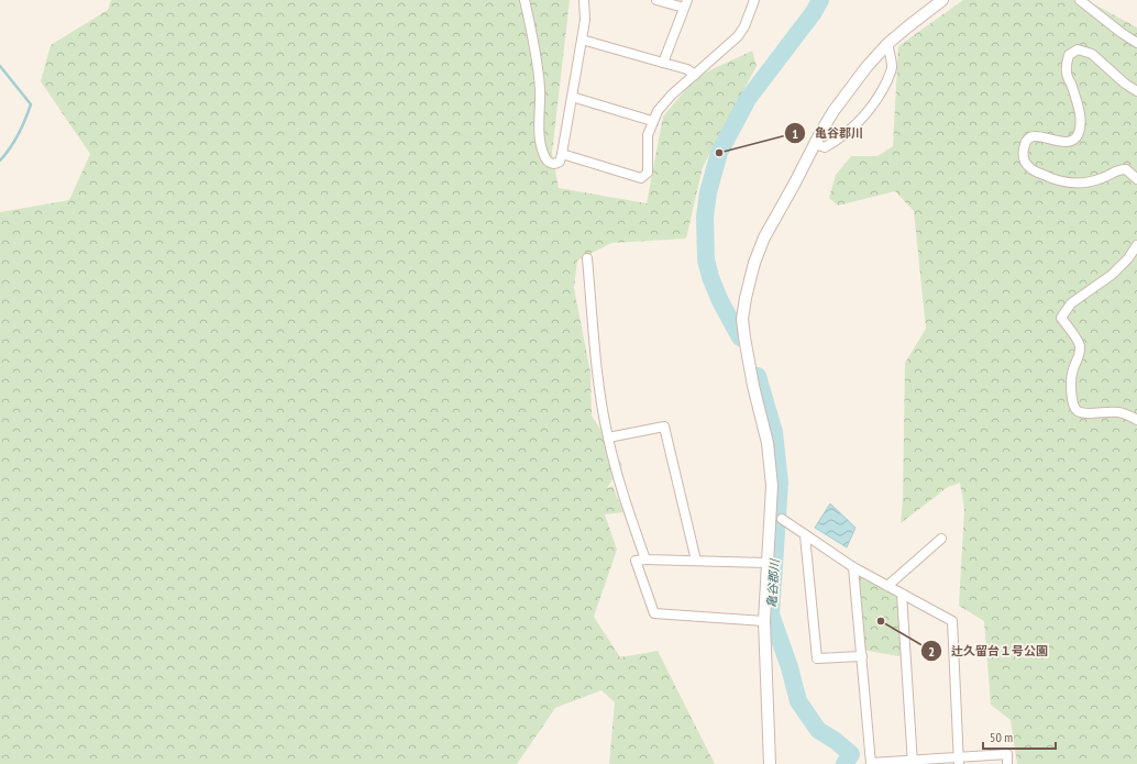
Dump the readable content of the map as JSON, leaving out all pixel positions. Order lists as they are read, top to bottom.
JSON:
{
  "water": ["亀谷郡川"],
  "places": ["亀谷郡川", "辻久留台１号公園"],
  "scale_bar": "50 m"
}
